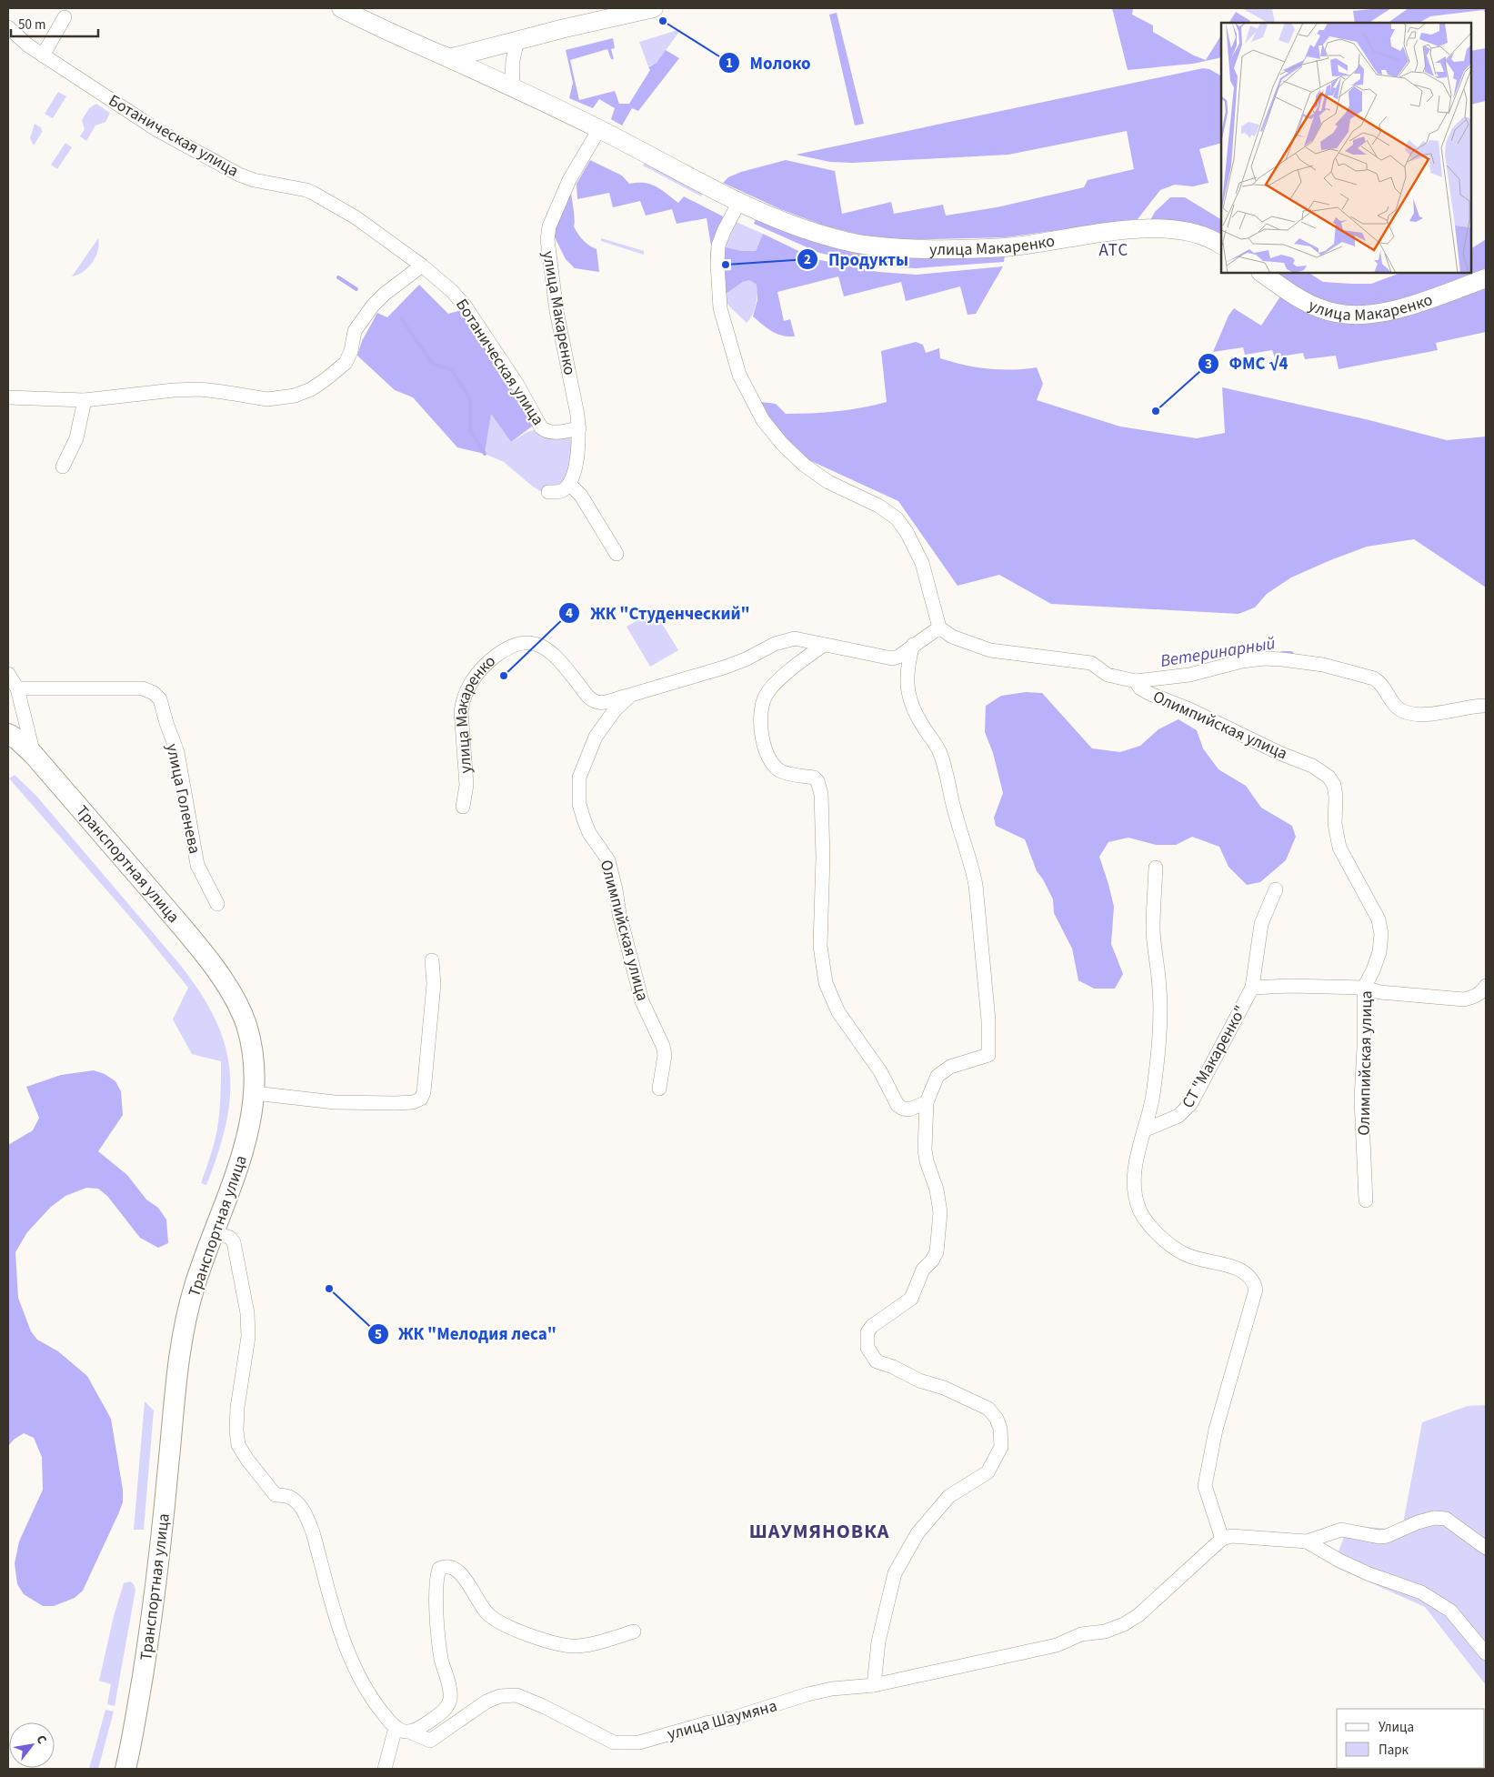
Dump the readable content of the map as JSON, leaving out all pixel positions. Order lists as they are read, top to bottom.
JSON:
{
  "streets": {
    "main road": ["Транспортная улица"],
    "street": [
      "Ботаническая улица",
      "улица Макаренко",
      "Олимпийская улица",
      "улица Голенева",
      "СТ \"Макаренко\"",
      "улица Шаумяна"
    ]
  },
  "crossings": [
    ["Ботаническая улица", "улица Макаренко"],
    ["улица Макаренко", "Олимпийская улица"],
    ["улица Голенева", "Транспортная улица"]
  ],
  "districts": ["АТС", "ШАУМЯНОВКА"],
  "water": ["Ветеринарный"],
  "places": [
    "Молоко",
    "Продукты",
    "ФМС √4",
    "ЖК \"Студенческий\"",
    "ЖК \"Мелодия леса\""
  ],
  "legend": ["Улица", "Парк"],
  "scale_bar": "50 m",
  "north": "top right"
}
